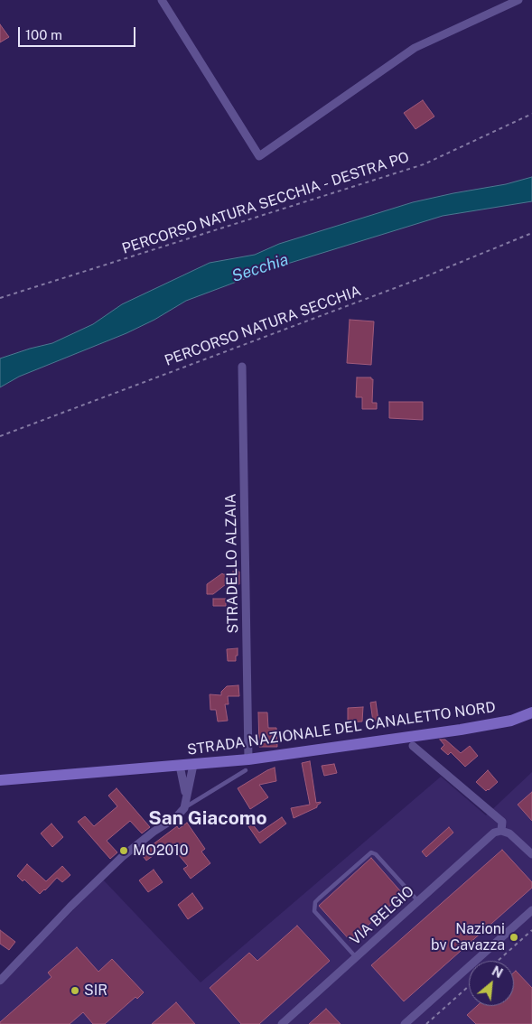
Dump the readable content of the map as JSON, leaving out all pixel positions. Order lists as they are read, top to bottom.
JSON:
{
  "streets": {
    "main road": ["STRADA NAZIONALE DEL CANALETTO NORD"],
    "street": ["STRADELLO ALZAIA", "VIA BELGIO"],
    "path": ["PERCORSO NATURA SECCHIA - DESTRA PO", "PERCORSO NATURA SECCHIA"]
  },
  "crossings": [
    ["STRADELLO ALZAIA", "STRADA NAZIONALE DEL CANALETTO NORD"]
  ],
  "districts": ["San Giacomo"],
  "water": ["Secchia"],
  "places": ["MO2010", "Nazioni bv Cavazza", "SIR"],
  "scale_bar": "100 m",
  "north": "top right"
}
